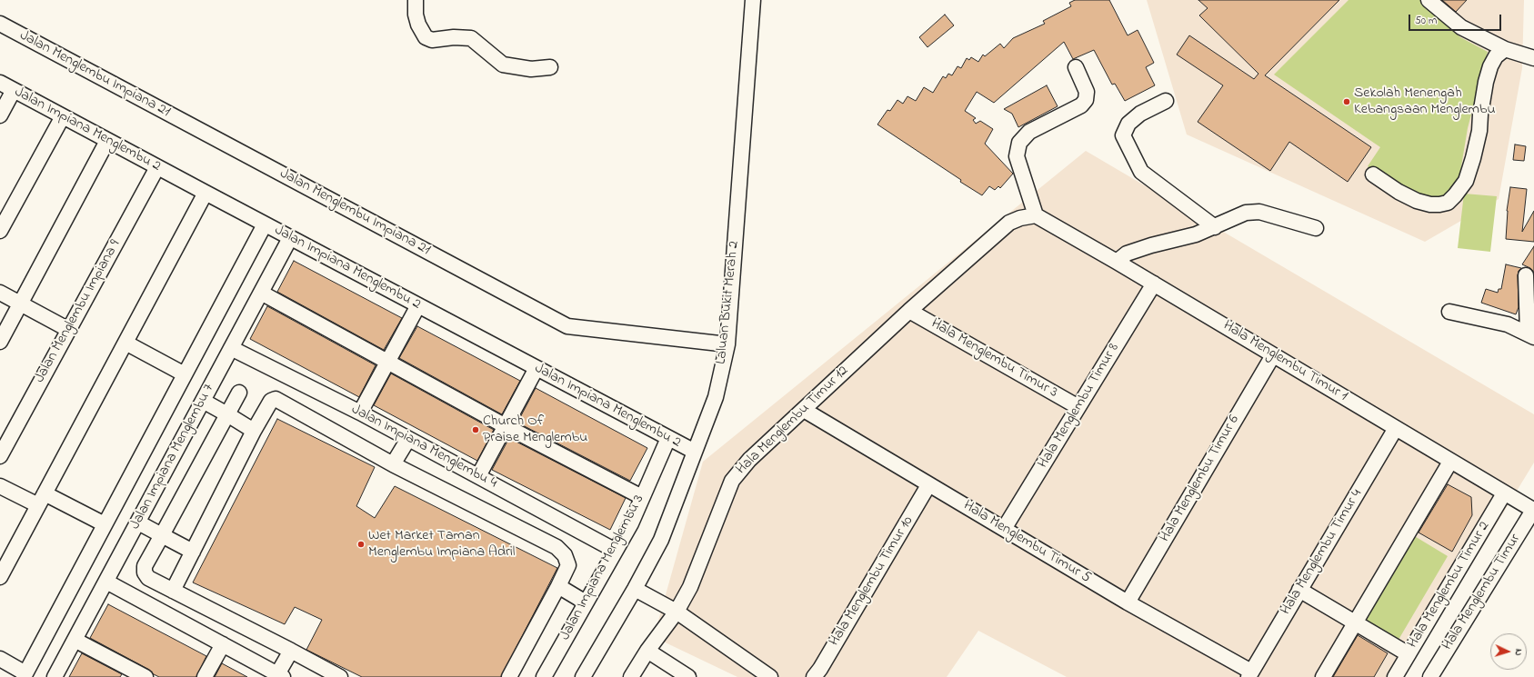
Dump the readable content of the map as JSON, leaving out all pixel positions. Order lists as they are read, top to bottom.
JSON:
{
  "streets": {
    "street": [
      "Jalan Menglembu Impiana 21",
      "Jalan Impiana Menglembu 2",
      "Laluan Bukit Merah 2",
      "Jalan Menglembu Impiana 9",
      "Hala Menglembu Timur 3",
      "Hala Menglembu Timur 1",
      "Hala Menglembu Timur 8",
      "Hala Menglembu Timur 12",
      "Jalan Impiana Menglembu 4",
      "Jalan Impiana Menglembu 7",
      "Hala Menglembu Timur 6",
      "Hala Menglembu Timur 5",
      "Hala Menglembu Timur 4",
      "Jalan Impiana Menglembu 3",
      "Hala Menglembu Timur 10",
      "Hala Menglembu Timur 2",
      "Hala Menglembu Timur"
    ]
  },
  "crossings": [
    ["Jalan Menglembu Impiana 21", "Laluan Bukit Merah 2"],
    ["Jalan Impiana Menglembu 2", "Laluan Bukit Merah 2"],
    ["Jalan Impiana Menglembu 2", "Jalan Menglembu Impiana 9"],
    ["Jalan Impiana Menglembu 2", "Jalan Impiana Menglembu 7"],
    ["Jalan Impiana Menglembu 2", "Jalan Impiana Menglembu 3"],
    ["Hala Menglembu Timur 3", "Hala Menglembu Timur 8"],
    ["Hala Menglembu Timur 3", "Hala Menglembu Timur 12"],
    ["Hala Menglembu Timur 1", "Hala Menglembu Timur 8"],
    ["Hala Menglembu Timur 1", "Hala Menglembu Timur 12"],
    ["Hala Menglembu Timur 1", "Hala Menglembu Timur 6"],
    ["Hala Menglembu Timur 1", "Hala Menglembu Timur 4"],
    ["Hala Menglembu Timur 1", "Hala Menglembu Timur 2"],
    ["Hala Menglembu Timur 1", "Hala Menglembu Timur"],
    ["Hala Menglembu Timur 8", "Hala Menglembu Timur 5"],
    ["Hala Menglembu Timur 12", "Hala Menglembu Timur 5"],
    ["Jalan Impiana Menglembu 4", "Jalan Impiana Menglembu 7"],
    ["Jalan Impiana Menglembu 4", "Jalan Impiana Menglembu 3"],
    ["Hala Menglembu Timur 6", "Hala Menglembu Timur 5"],
    ["Hala Menglembu Timur 5", "Hala Menglembu Timur 4"],
    ["Hala Menglembu Timur 5", "Hala Menglembu Timur 10"]
  ],
  "places": ["Sekolah Menengah Kebangsaan Menglembu", "Church Of Praise Menglembu", "Wet Market Taman Menglembu Impiana Adril"],
  "scale_bar": "50 m",
  "north": "right"
}
